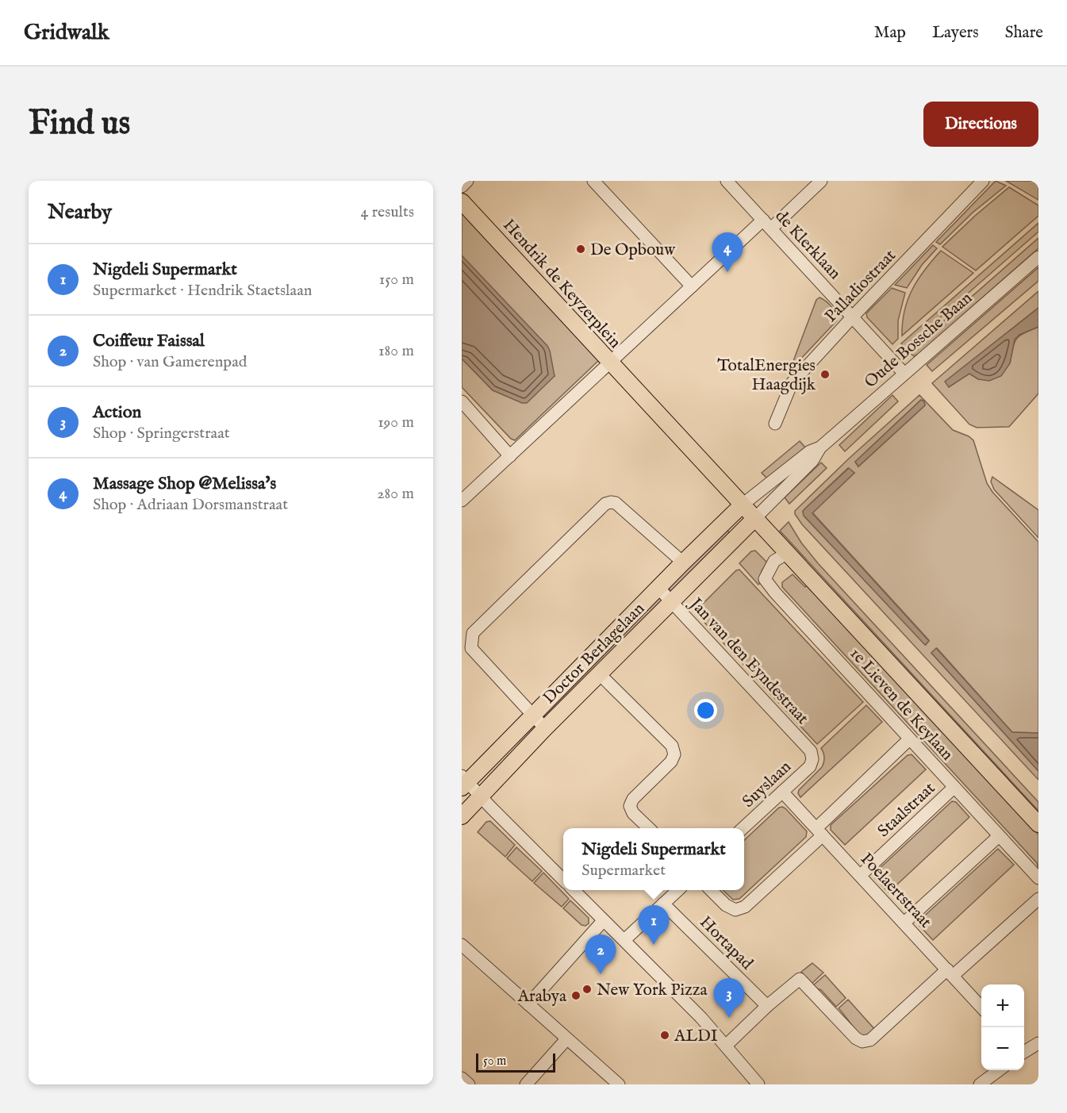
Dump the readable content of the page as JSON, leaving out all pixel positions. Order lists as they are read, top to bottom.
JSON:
{
  "streets": {
    "main road": ["Hendrik de Keyzerplein", "Doctor Berlagelaan", "1e Lieven de Keylaan"],
    "street": [
      "de Klerklaan",
      "Palladiostraat",
      "Oude Bossche Baan",
      "Jan van den Eyndestraat",
      "Suyslaan",
      "Staalstraat",
      "Poelaertstraat",
      "Hortapad"
    ]
  },
  "crossings": [
    ["de Klerklaan", "Palladiostraat"],
    ["de Klerklaan", "Oude Bossche Baan"],
    ["Hendrik de Keyzerplein", "1e Lieven de Keylaan"],
    ["Oude Bossche Baan", "Doctor Berlagelaan"],
    ["Oude Bossche Baan", "1e Lieven de Keylaan"],
    ["Doctor Berlagelaan", "Jan van den Eyndestraat"],
    ["Doctor Berlagelaan", "1e Lieven de Keylaan"],
    ["Jan van den Eyndestraat", "Suyslaan"],
    ["1e Lieven de Keylaan", "Staalstraat"],
    ["Suyslaan", "Poelaertstraat"],
    ["Staalstraat", "Poelaertstraat"]
  ],
  "places": [
    "De Opbouw",
    "TotalEnergies Haagdijk",
    "New York Pizza",
    "Arabya",
    "ALDI"
  ],
  "scale_bar": "50 m",
  "page": {
    "header": "Gridwalk",
    "nav": ["Map", "Layers", "Share"],
    "buttons": "Directions",
    "title": "Find us",
    "heading": ["Nearby", "4 results"],
    "pins": [
      "4",
      "1",
      "2",
      "3"
    ],
    "list": [
      {
        "mark": "1",
        "name": "Nigdeli Supermarkt",
        "note": "Supermarket · Hendrik Staetslaan",
        "value": "150 m"
      },
      {
        "mark": "2",
        "name": "Coiffeur Faissal",
        "note": "Shop · van Gamerenpad",
        "value": "180 m"
      },
      {
        "mark": "3",
        "name": "Action",
        "note": "Shop · Springerstraat",
        "value": "190 m"
      },
      {
        "mark": "4",
        "name": "Massage Shop @Melissa's",
        "note": "Shop · Adriaan Dorsmanstraat",
        "value": "280 m"
      }
    ],
    "popup": ["Nigdeli Supermarkt", "Supermarket"],
    "map_buttons": ["+", "−"],
    "scale": "50 m"
  }
}
